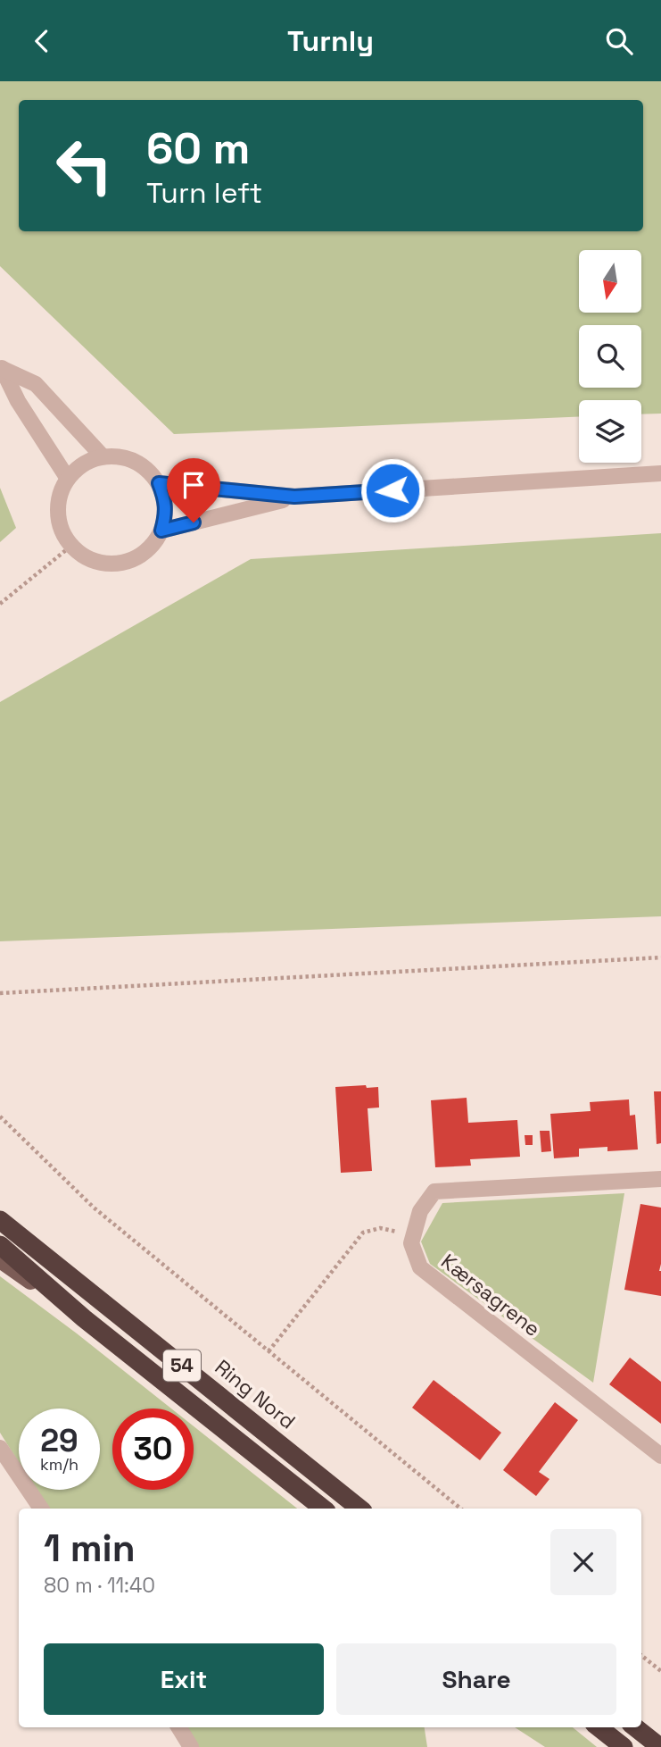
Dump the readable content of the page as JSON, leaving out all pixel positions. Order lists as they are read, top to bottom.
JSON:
{
  "streets": {
    "highway": ["54", "Ring Nord"],
    "street": ["Kærsagrene"]
  },
  "north": "bottom",
  "page": {
    "header": "Turnly",
    "turn": ["60 m", "Turn left"],
    "speed": "29 km/h",
    "limit": "30",
    "heading": ["1 min", "80 m · 11:40"],
    "buttons": ["Exit", "Share"]
  }
}
